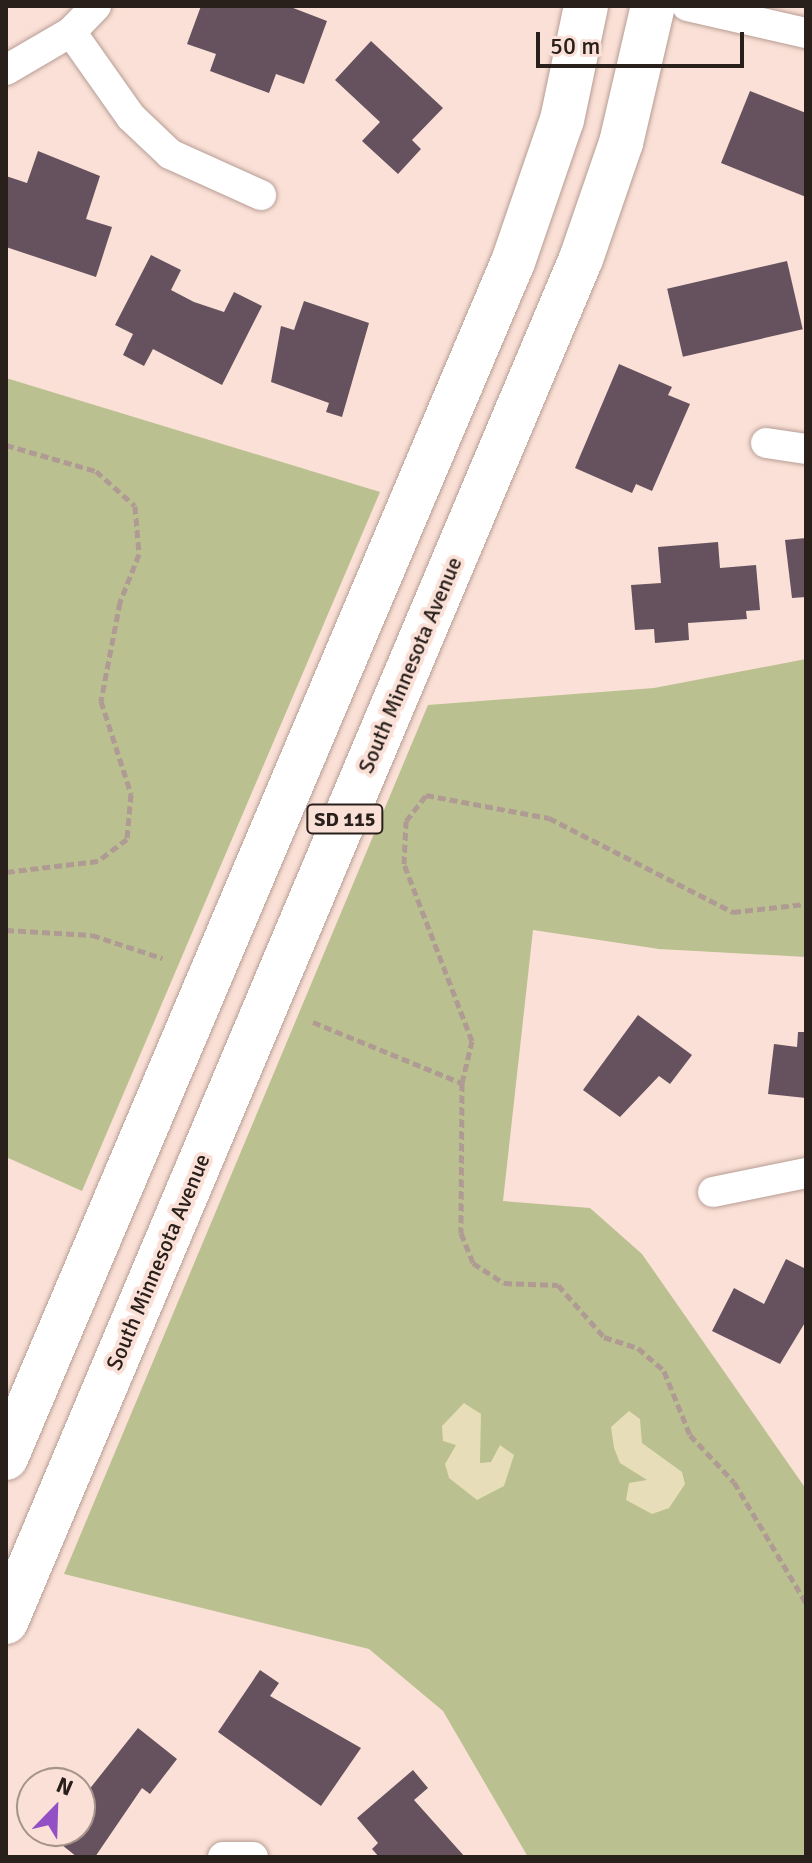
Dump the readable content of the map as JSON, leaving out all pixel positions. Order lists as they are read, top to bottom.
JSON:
{
  "streets": {
    "main road": ["South Minnesota Avenue", "SD 115"]
  },
  "scale_bar": "50 m",
  "north": "top right"
}
